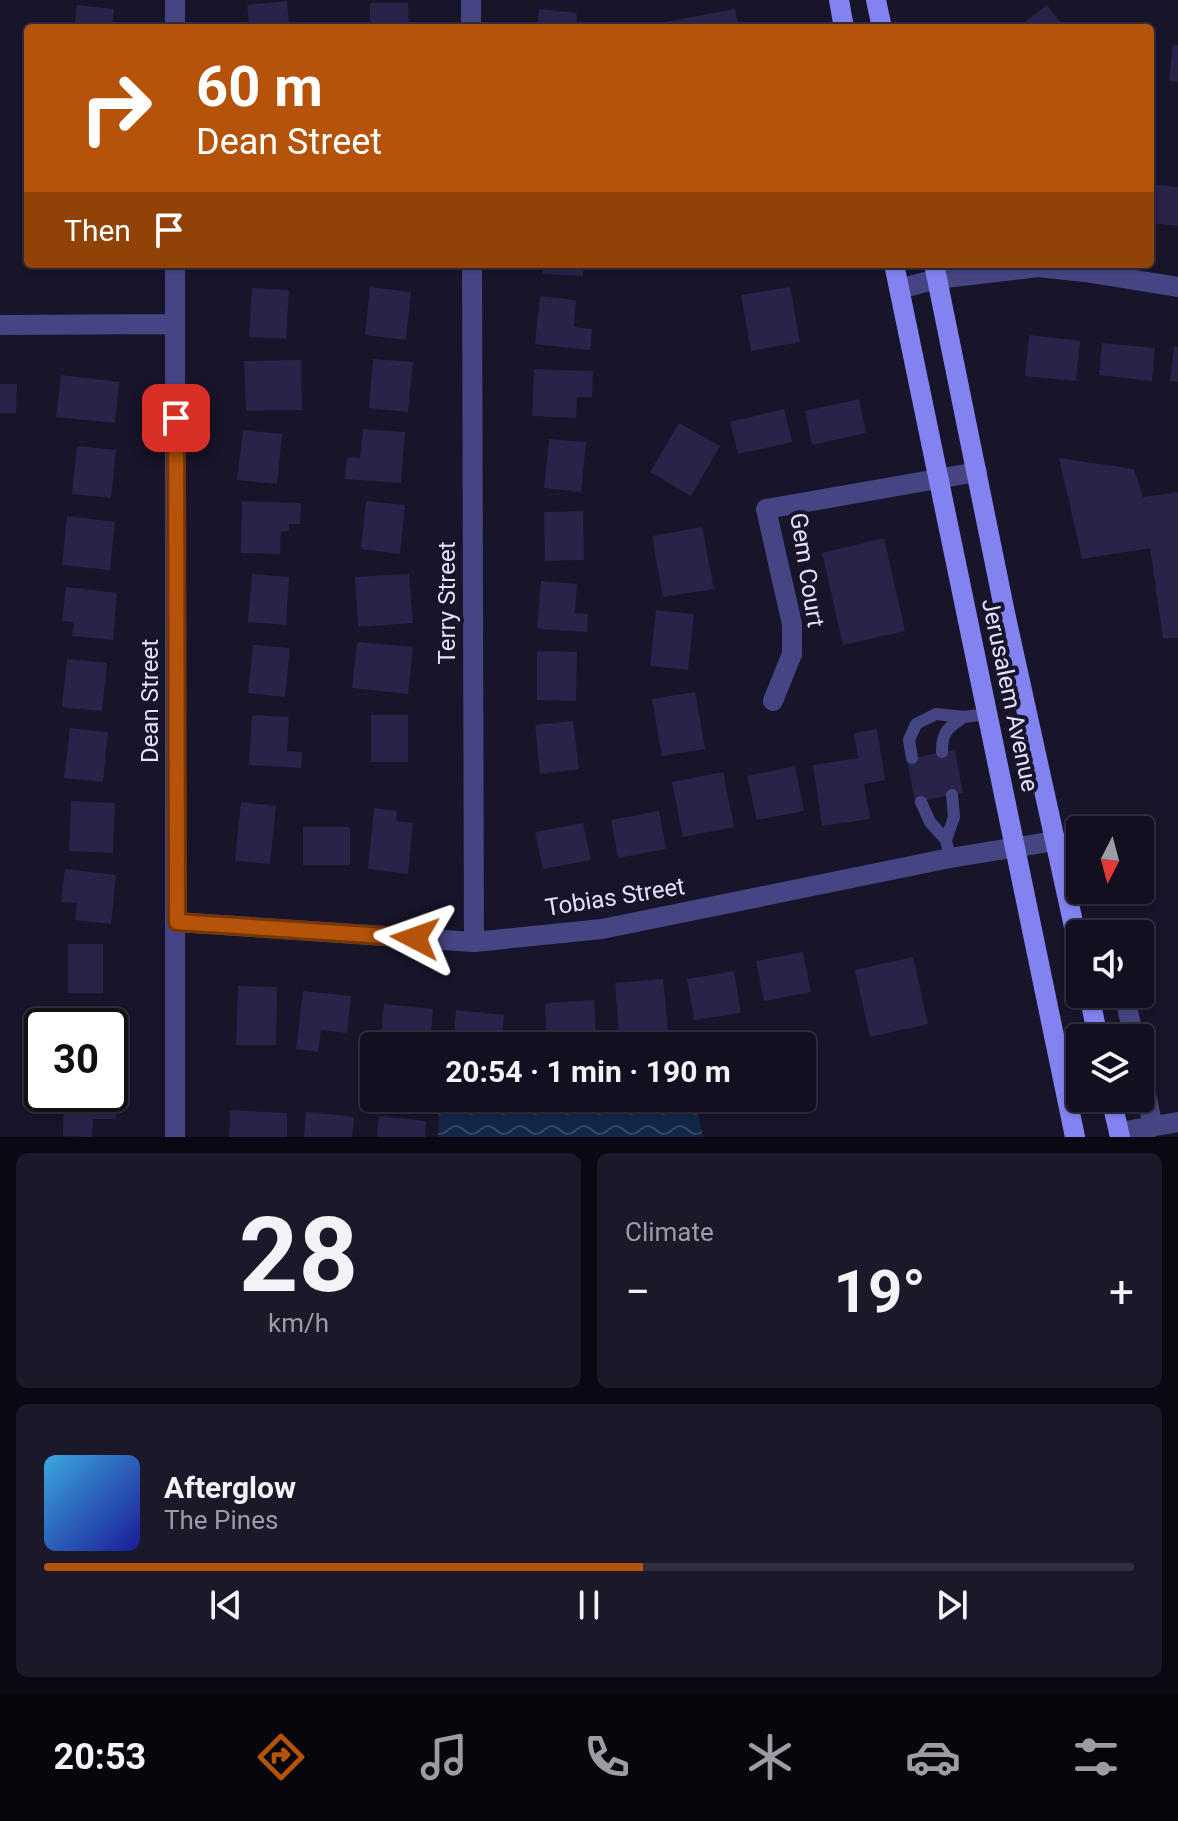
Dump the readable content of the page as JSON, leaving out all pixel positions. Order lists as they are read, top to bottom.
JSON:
{
  "streets": {
    "main road": ["Jerusalem Avenue"],
    "street": [
      "Gem Court",
      "Terry Street",
      "Dean Street",
      "Tobias Street"
    ]
  },
  "crossings": [
    ["Gem Court", "Jerusalem Avenue"],
    ["Terry Street", "Tobias Street"],
    ["Jerusalem Avenue", "Tobias Street"],
    ["Dean Street", "Tobias Street"]
  ],
  "north": "bottom",
  "page": {
    "turn": ["60 m", "Dean Street"],
    "then": "Then",
    "limit": "30",
    "trip": "20:54 · 1 min · 190 m",
    "tile": [
      ["28", "km/h"],
      "Climate"
    ],
    "heat": ["−", "19°", "+"],
    "song": ["Afterglow", "The Pines"],
    "tabs": "20:53"
  }
}
